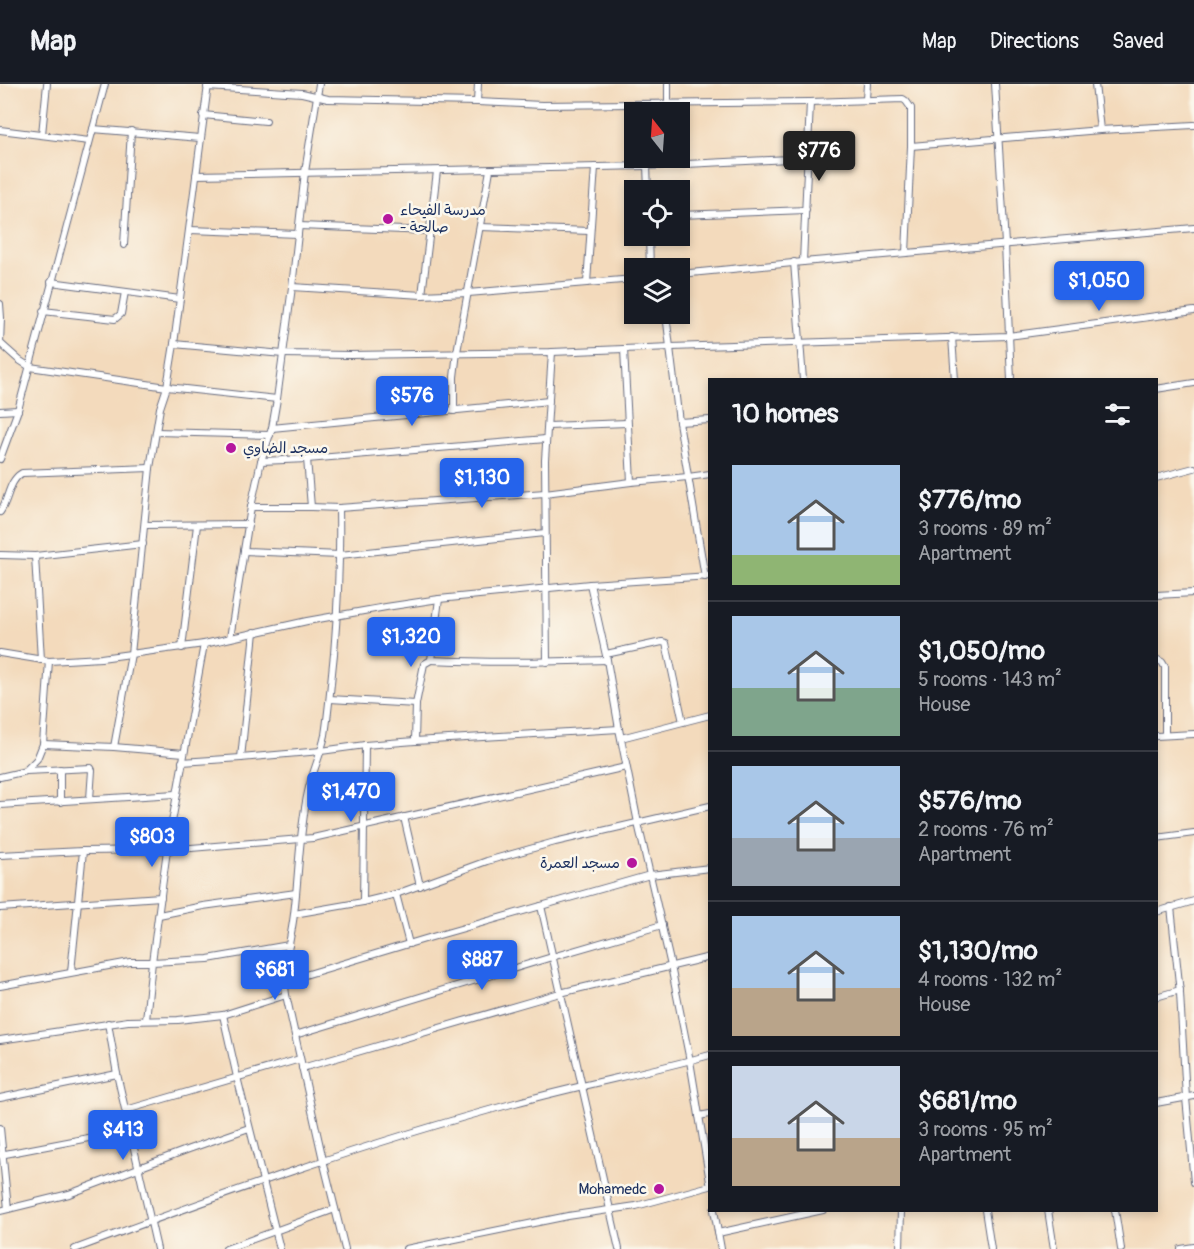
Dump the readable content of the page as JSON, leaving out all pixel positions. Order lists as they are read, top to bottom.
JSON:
{
  "places": [
    "مدرسة الفيحاء - صالحة",
    "مسجد الضاوي",
    "مسجد العمرة",
    "Mohamedc"
  ],
  "north": "top",
  "page": {
    "header": "Map",
    "nav": ["Map", "Directions", "Saved"],
    "price": [
      "$776",
      "$1,050",
      "$576",
      "$1,130",
      "$1,320",
      "$1,470",
      "$803",
      "$887",
      "$681",
      "$413"
    ],
    "heading": "10 homes",
    "list": [
      {
        "name": "$776/mo",
        "note": "3 rooms · 89 m² · Apartment"
      },
      {
        "name": "$1,050/mo",
        "note": "5 rooms · 143 m² · House"
      },
      {
        "name": "$576/mo",
        "note": "2 rooms · 76 m² · Apartment"
      },
      {
        "name": "$1,130/mo",
        "note": "4 rooms · 132 m² · House"
      },
      {
        "name": "$681/mo",
        "note": "3 rooms · 95 m² · Apartment"
      }
    ]
  }
}
